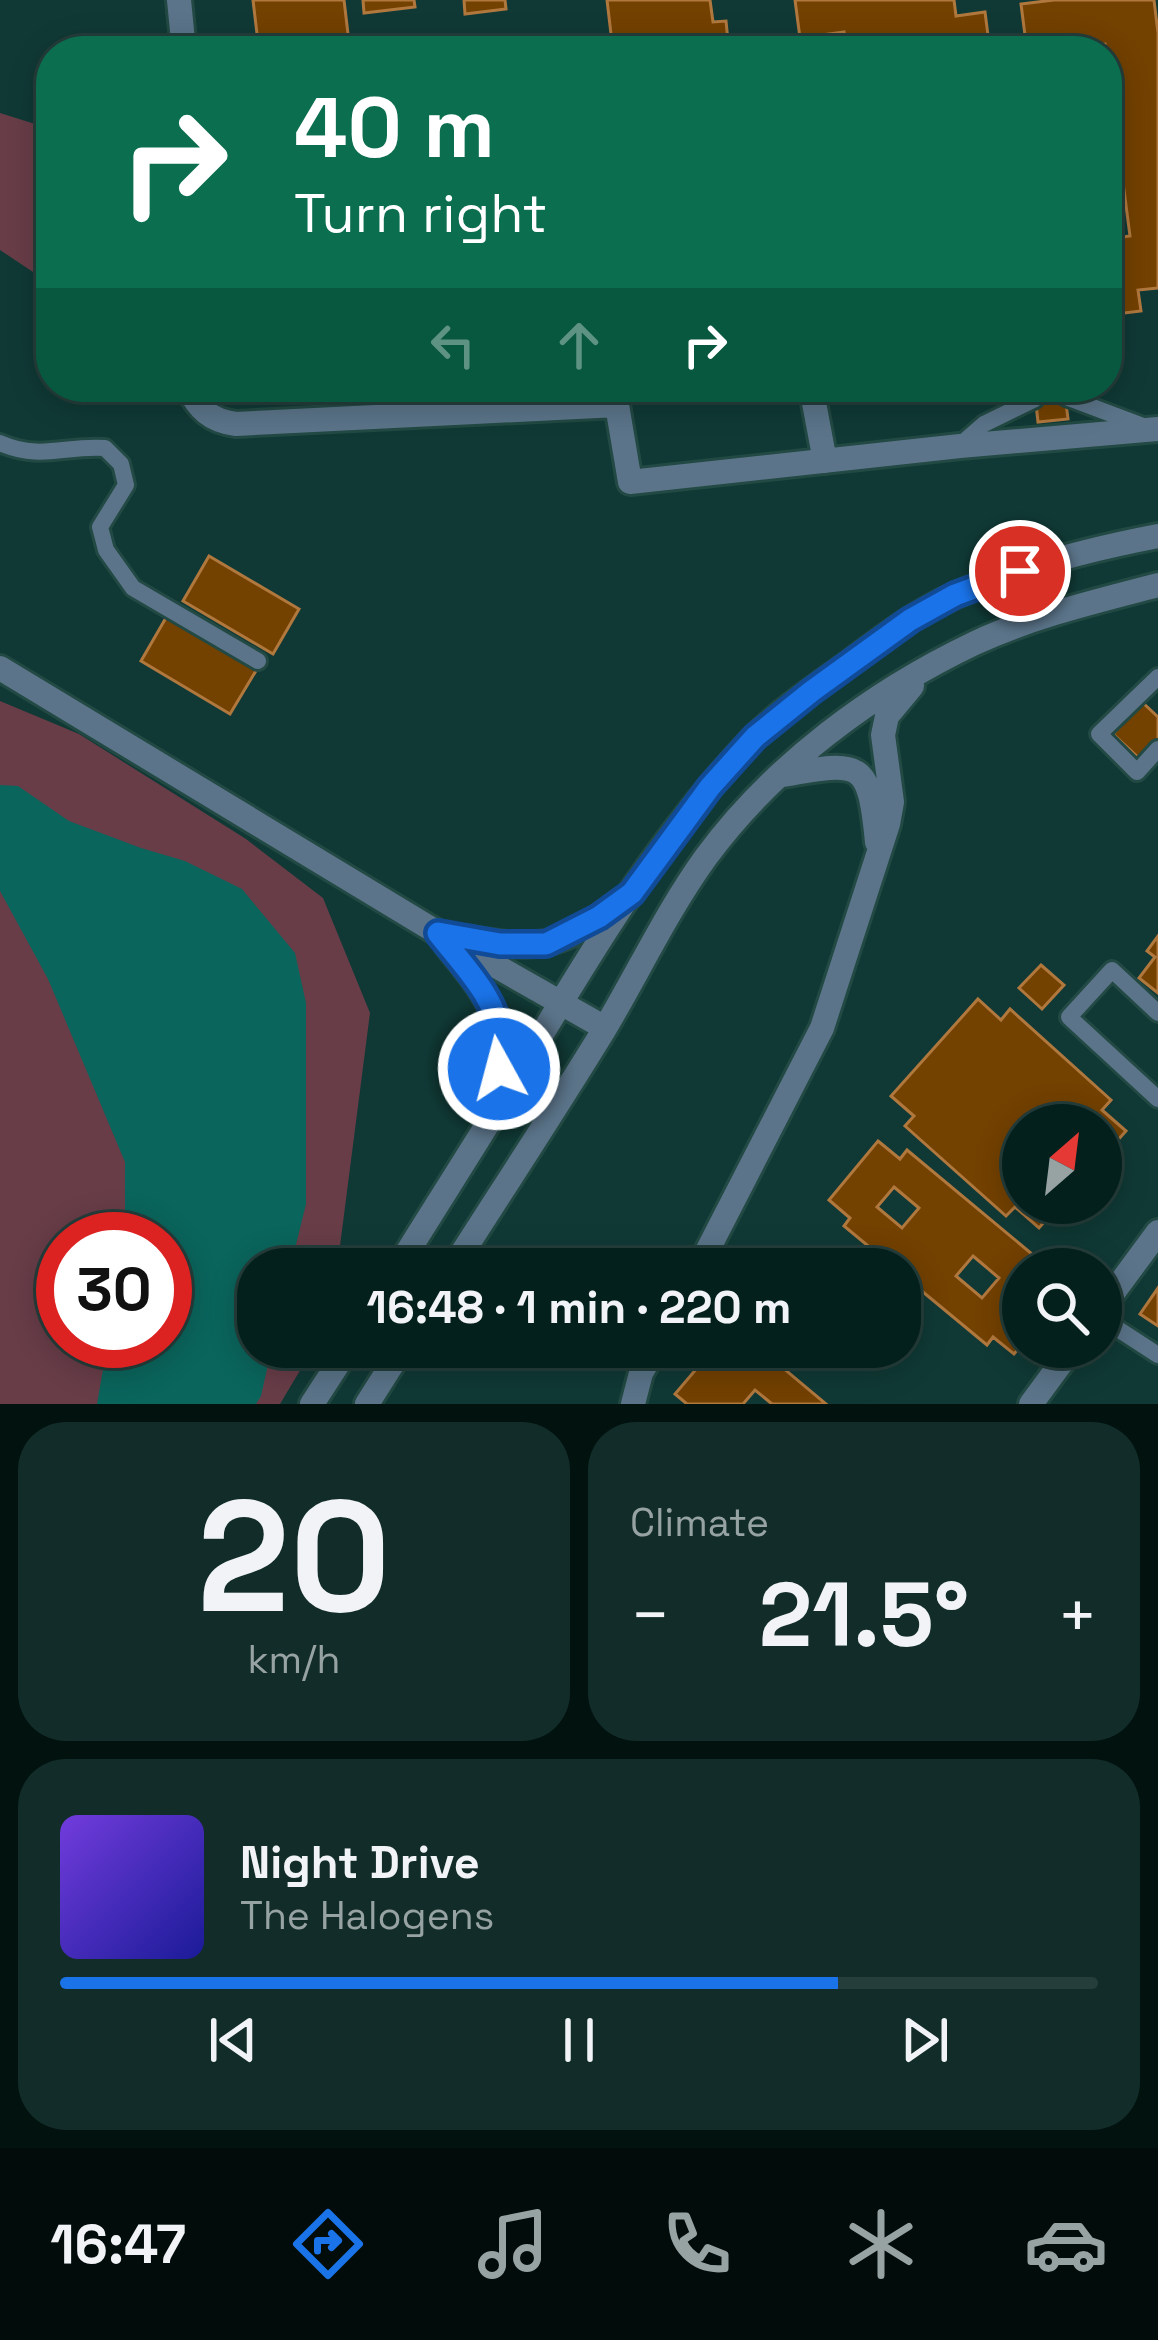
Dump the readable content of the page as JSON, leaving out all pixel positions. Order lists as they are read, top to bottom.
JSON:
{
  "north": "top right",
  "page": {
    "turn": ["40 m", "Turn right"],
    "limit": "30",
    "trip": "16:48 · 1 min · 220 m",
    "tile": [
      ["20", "km/h"],
      "Climate"
    ],
    "heat": ["−", "21.5°", "+"],
    "song": ["Night Drive", "The Halogens"],
    "tabs": "16:47"
  }
}
